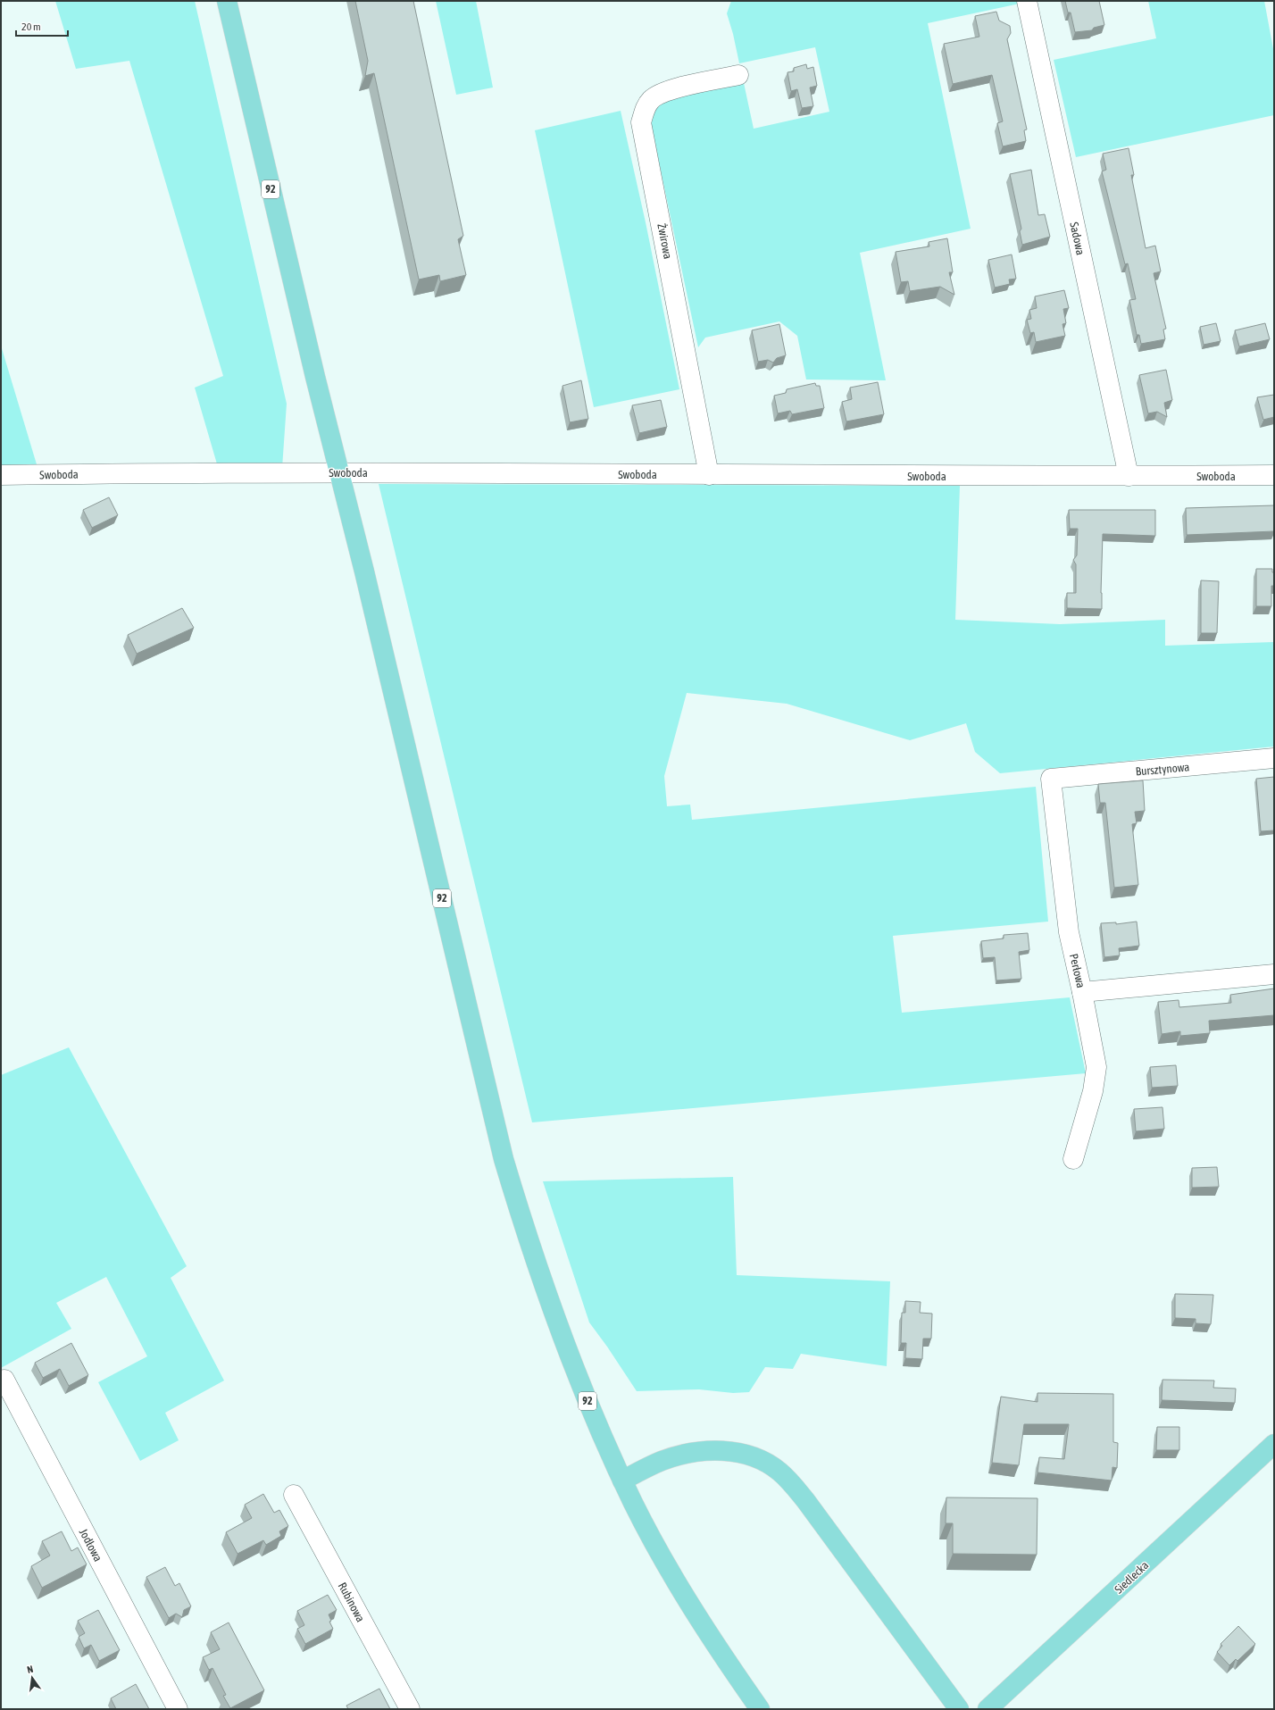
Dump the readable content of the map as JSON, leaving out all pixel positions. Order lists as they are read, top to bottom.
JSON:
{
  "streets": {
    "main road": ["92", "Siedlecka"],
    "street": [
      "Sadowa",
      "Żwirowa",
      "Swoboda",
      "Bursztynowa",
      "Perłowa",
      "Jodłowa",
      "Rubinowa"
    ]
  },
  "crossings": [
    ["92", "Swoboda"],
    ["Sadowa", "Swoboda"],
    ["Żwirowa", "Swoboda"],
    ["Bursztynowa", "Perłowa"]
  ],
  "scale_bar": "20 m",
  "north": "top"
}
